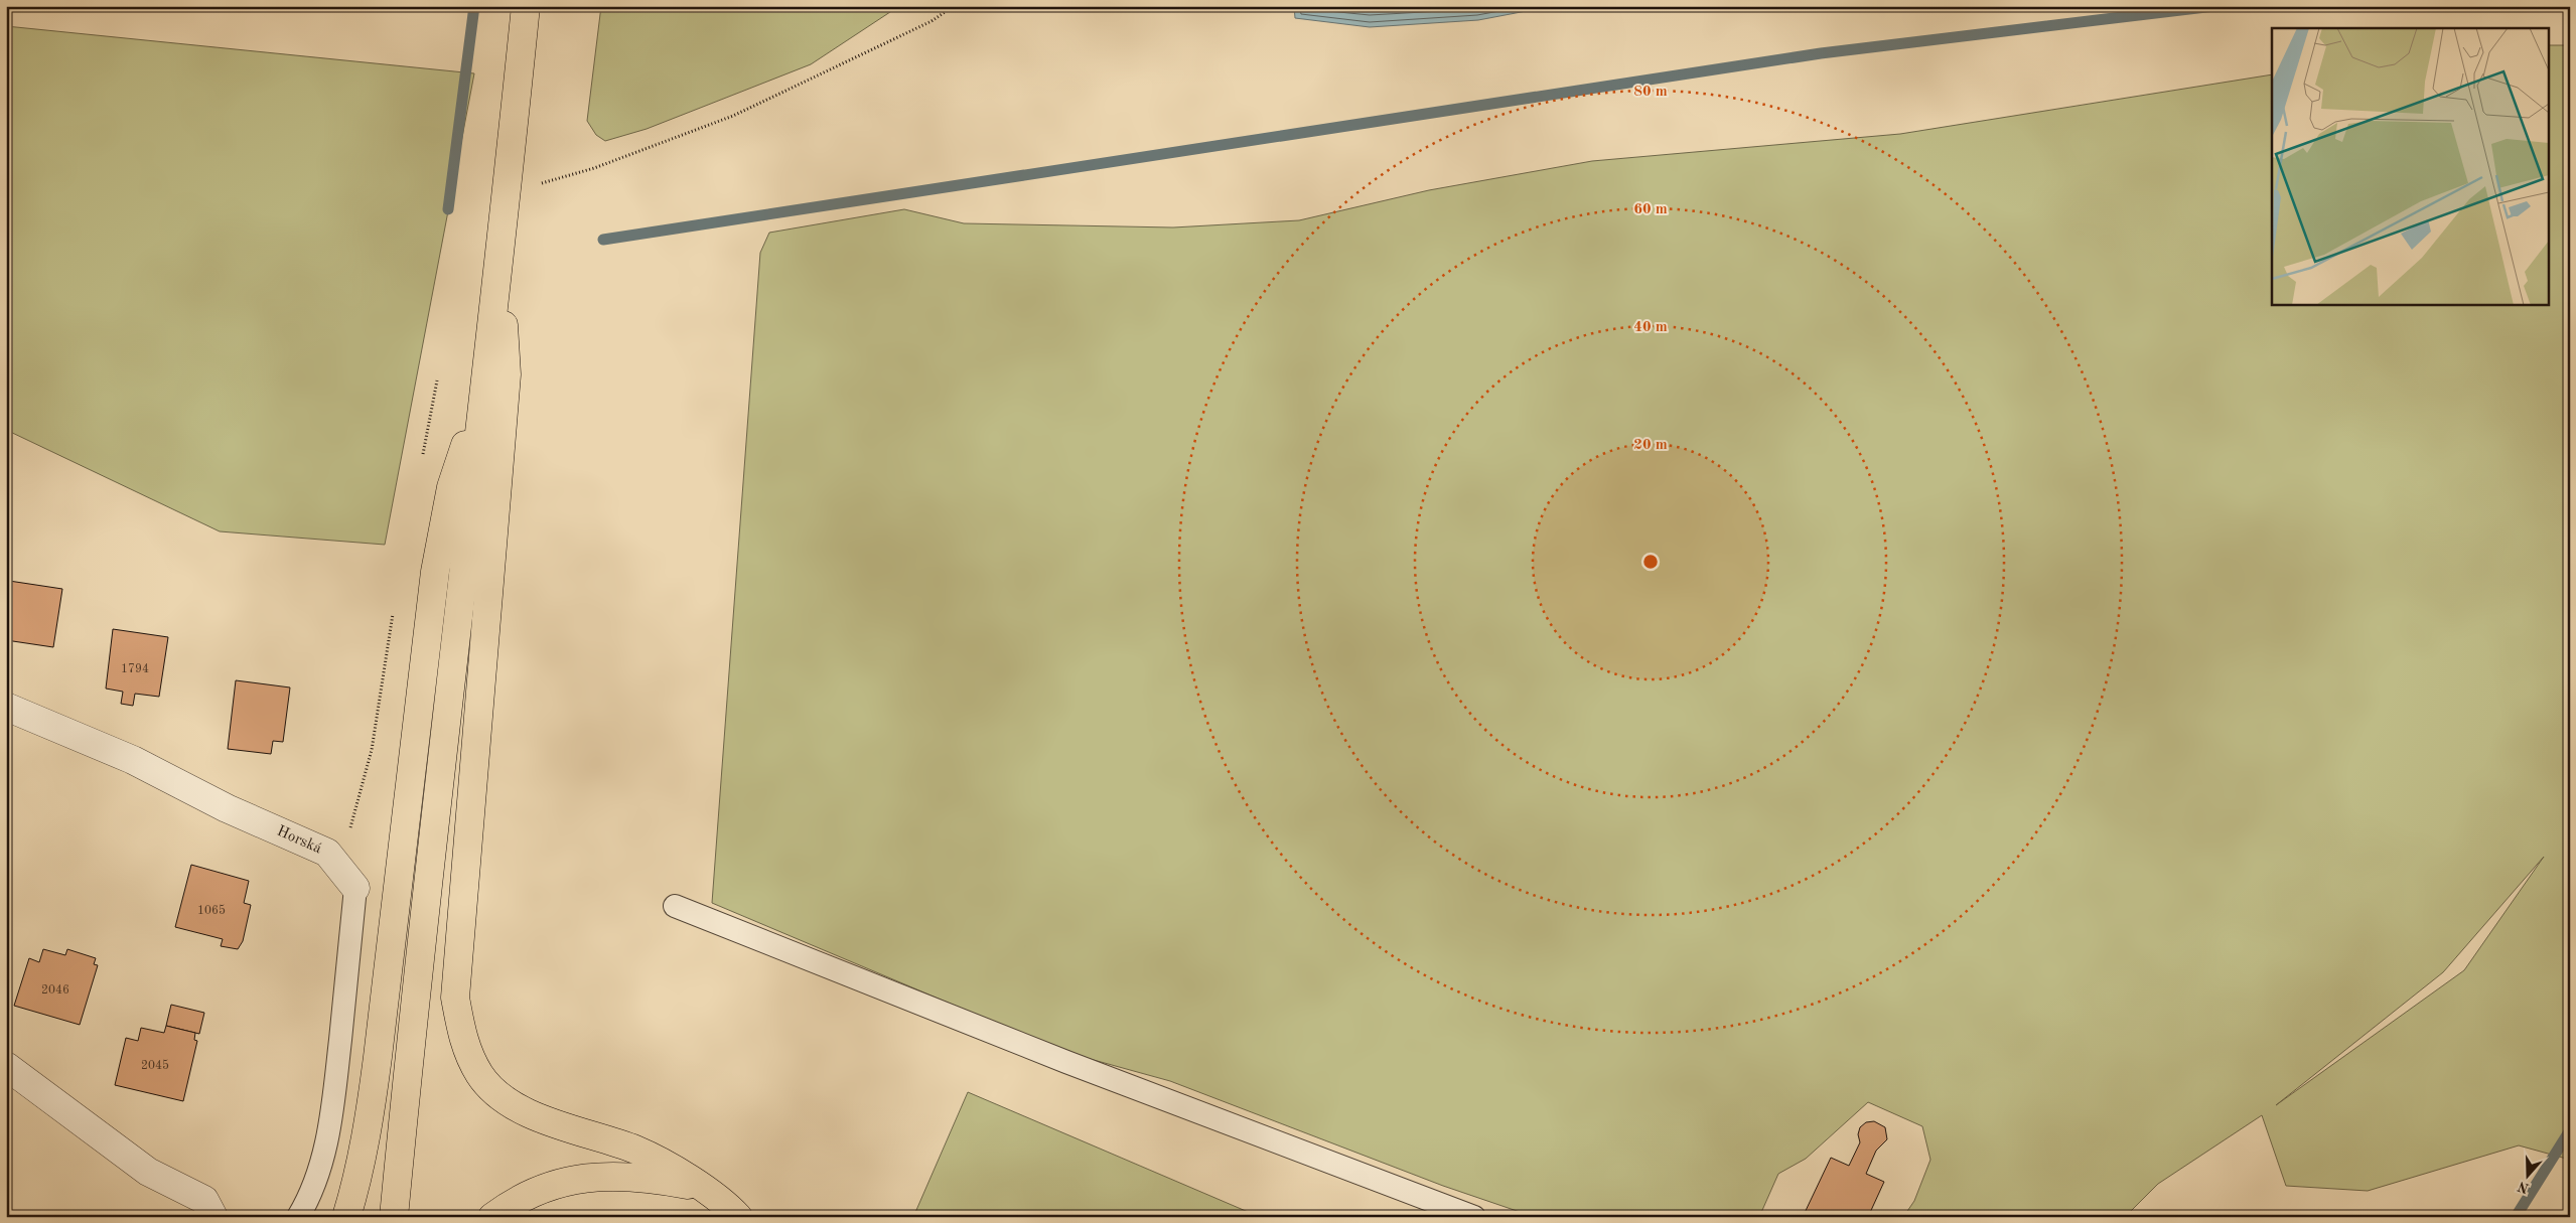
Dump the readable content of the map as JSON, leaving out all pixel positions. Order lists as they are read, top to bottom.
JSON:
{
  "streets": {
    "street": ["Horská"]
  },
  "house_numbers": [
    "1794",
    "1065",
    "2046",
    "2045"
  ],
  "north": "bottom",
  "rings": [
    "80 m",
    "60 m",
    "40 m",
    "20 m"
  ]
}
